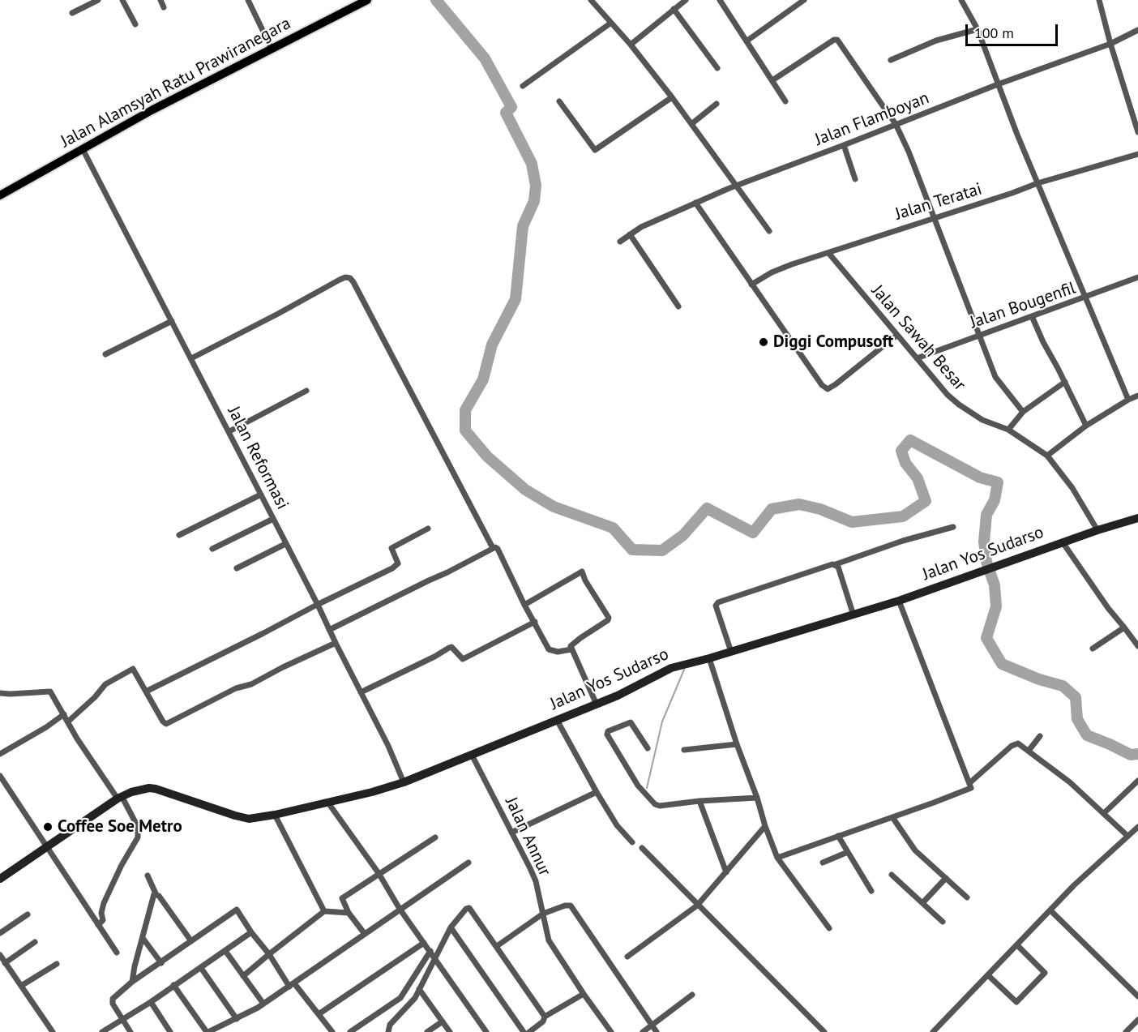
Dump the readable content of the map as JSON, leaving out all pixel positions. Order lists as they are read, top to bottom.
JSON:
{
  "streets": {
    "main road": ["Jalan Alamsyah Ratu Prawiranegara"],
    "street": [
      "Jalan Flamboyan",
      "Jalan Teratai",
      "Jalan Bougenfil",
      "Jalan Sawah Besar",
      "Jalan Reformasi",
      "Jalan Yos Sudarso",
      "Jalan Annur"
    ]
  },
  "crossings": [
    ["Jalan Alamsyah Ratu Prawiranegara", "Jalan Reformasi"],
    ["Jalan Teratai", "Jalan Sawah Besar"],
    ["Jalan Bougenfil", "Jalan Sawah Besar"],
    ["Jalan Sawah Besar", "Jalan Yos Sudarso"],
    ["Jalan Reformasi", "Jalan Yos Sudarso"],
    ["Jalan Yos Sudarso", "Jalan Annur"]
  ],
  "places": ["Diggi Compusoft", "Coffee Soe Metro"],
  "scale_bar": "100 m"
}
